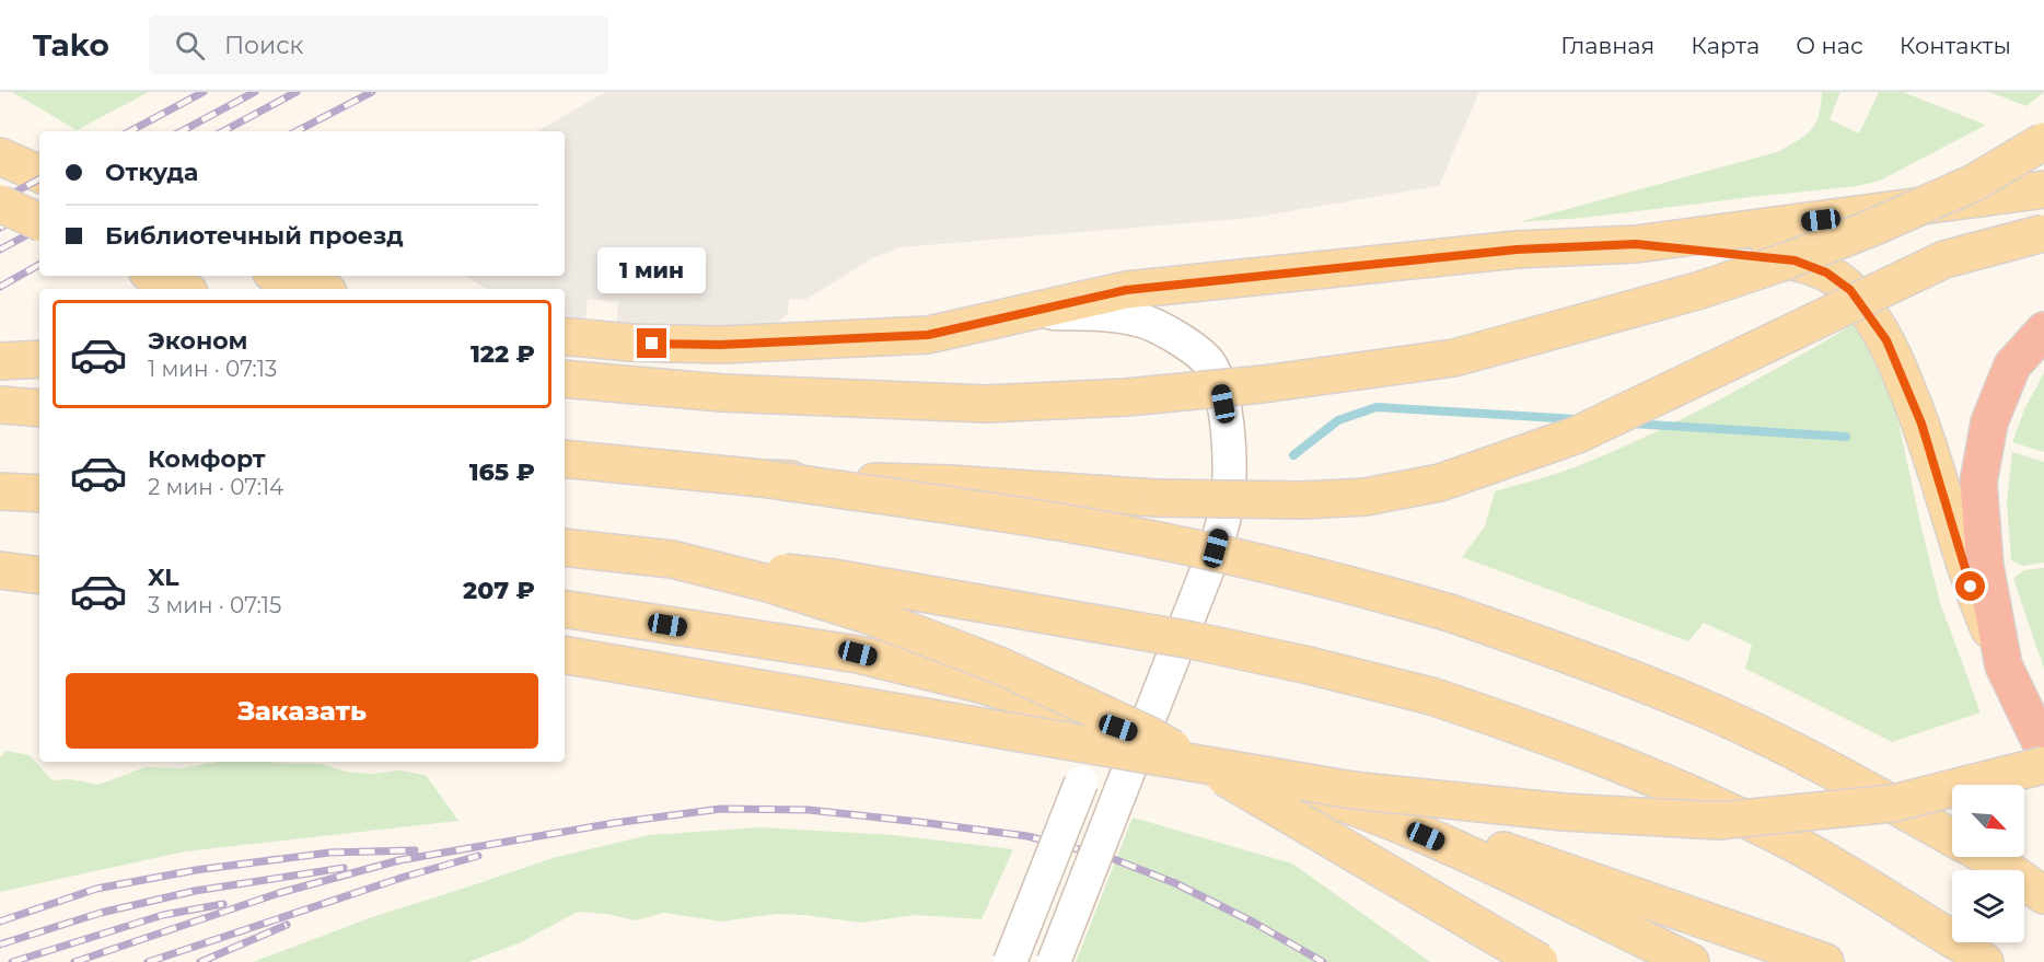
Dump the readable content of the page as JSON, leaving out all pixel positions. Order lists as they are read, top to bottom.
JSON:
{
  "north": "bottom right",
  "page": {
    "header": "Tako",
    "search": "Поиск",
    "nav": [
      "Главная",
      "Карта",
      "О нас",
      "Контакты"
    ],
    "banner": ["Откуда", "Библиотечный проезд"],
    "bubble": "1 мин",
    "list": [
      {
        "name": "Эконом",
        "note": "1 мин · 07:13",
        "value": "122 ₽"
      },
      {
        "name": "Комфорт",
        "note": "2 мин · 07:14",
        "value": "165 ₽"
      },
      {
        "name": "XL",
        "note": "3 мин · 07:15",
        "value": "207 ₽"
      }
    ],
    "buttons": "Заказать"
  }
}
